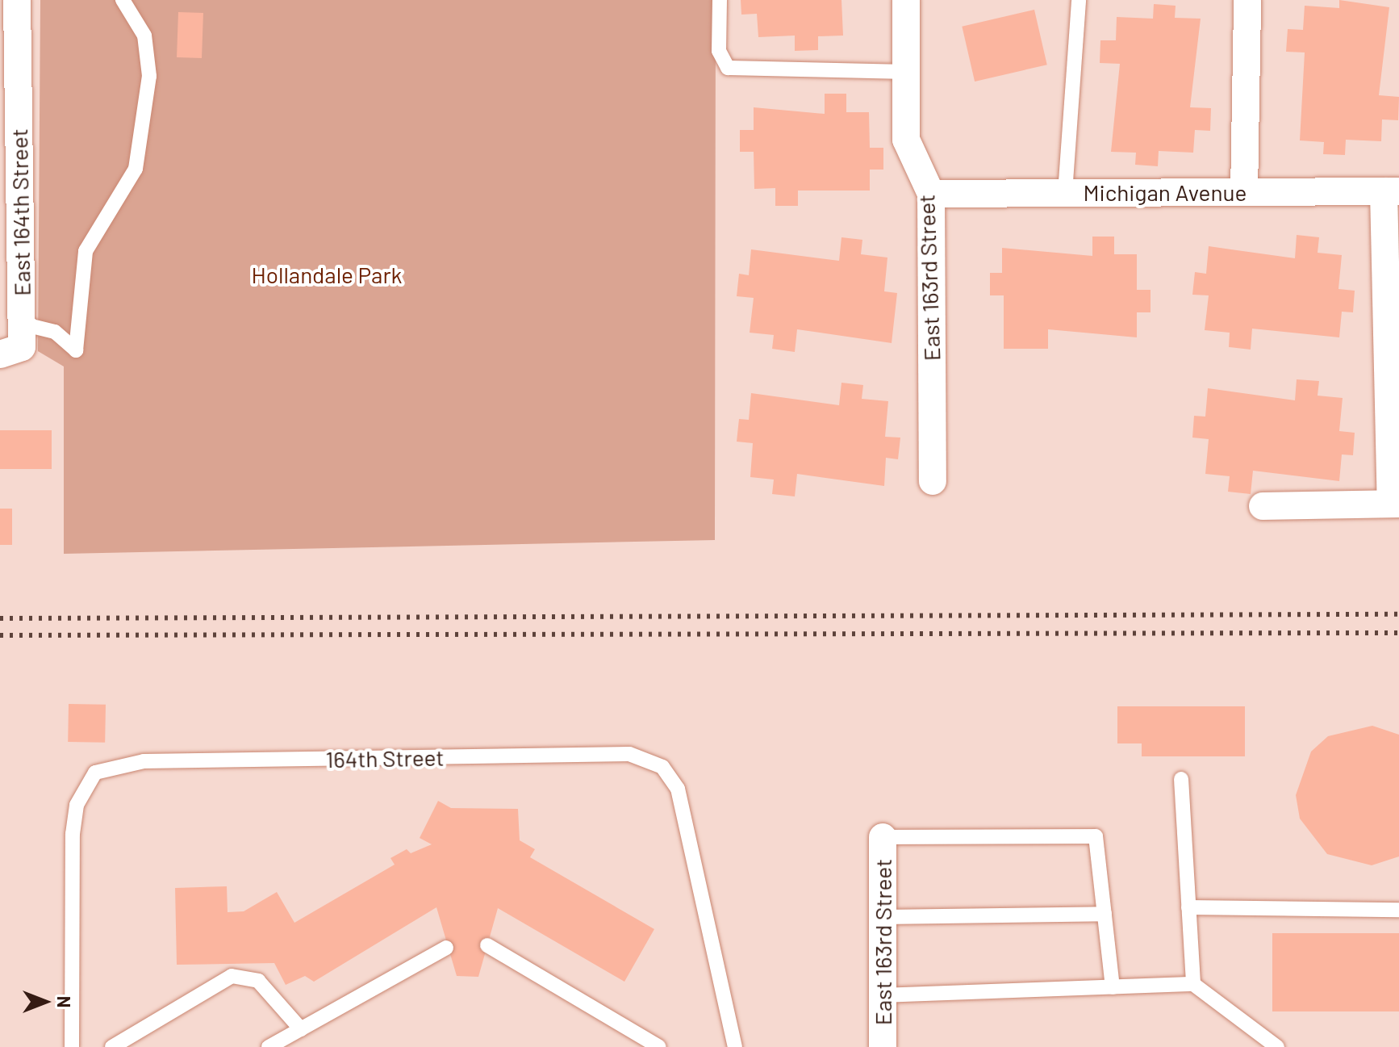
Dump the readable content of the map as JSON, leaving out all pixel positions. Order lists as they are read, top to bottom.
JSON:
{
  "streets": {
    "street": ["Michigan Avenue", "East 164th Street", "East 163rd Street"],
    "lane": ["164th Street"]
  },
  "crossings": [
    ["Michigan Avenue", "East 163rd Street"]
  ],
  "parks": ["Hollandale Park"],
  "north": "right"
}
